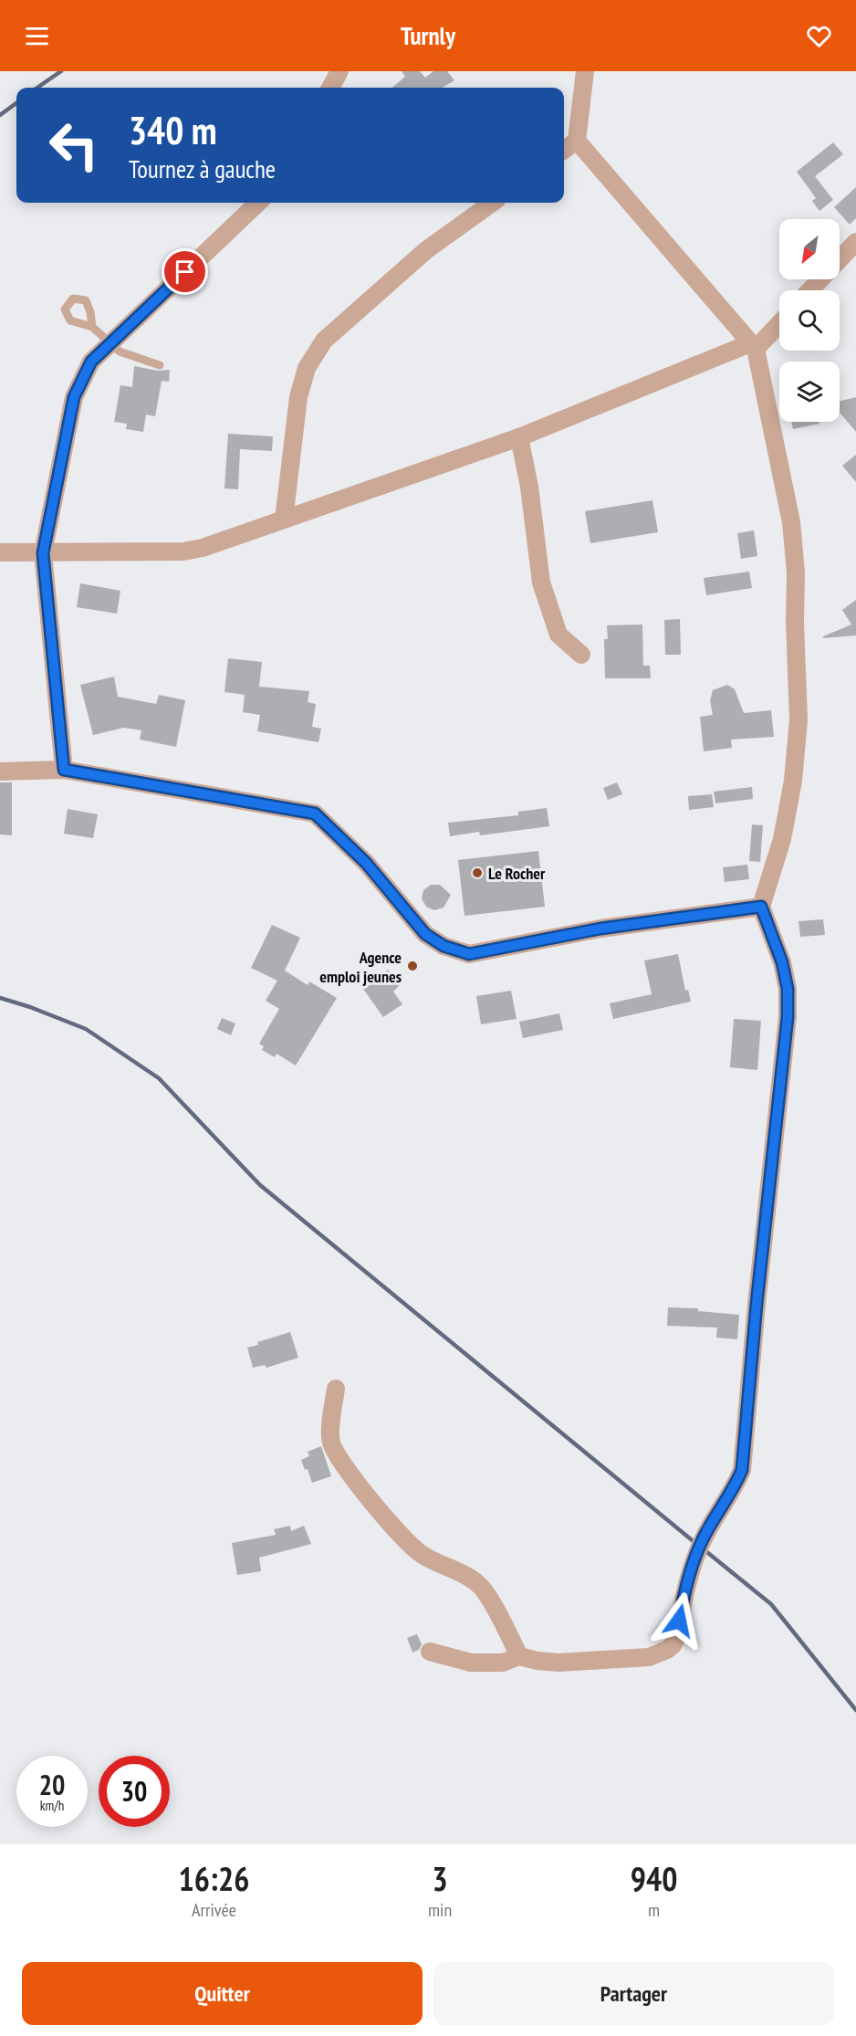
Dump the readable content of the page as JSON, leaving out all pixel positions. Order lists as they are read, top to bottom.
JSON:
{
  "places": ["Le Rocher", "Agence emploi jeunes"],
  "north": "bottom left",
  "page": {
    "header": "Turnly",
    "turn": ["340 m", "Tournez à gauche"],
    "speed": "20 km/h",
    "limit": "30",
    "eta": [
      "16:26",
      "Arrivée",
      "3",
      "min",
      "940",
      "m"
    ],
    "buttons": ["Quitter", "Partager"]
  }
}
